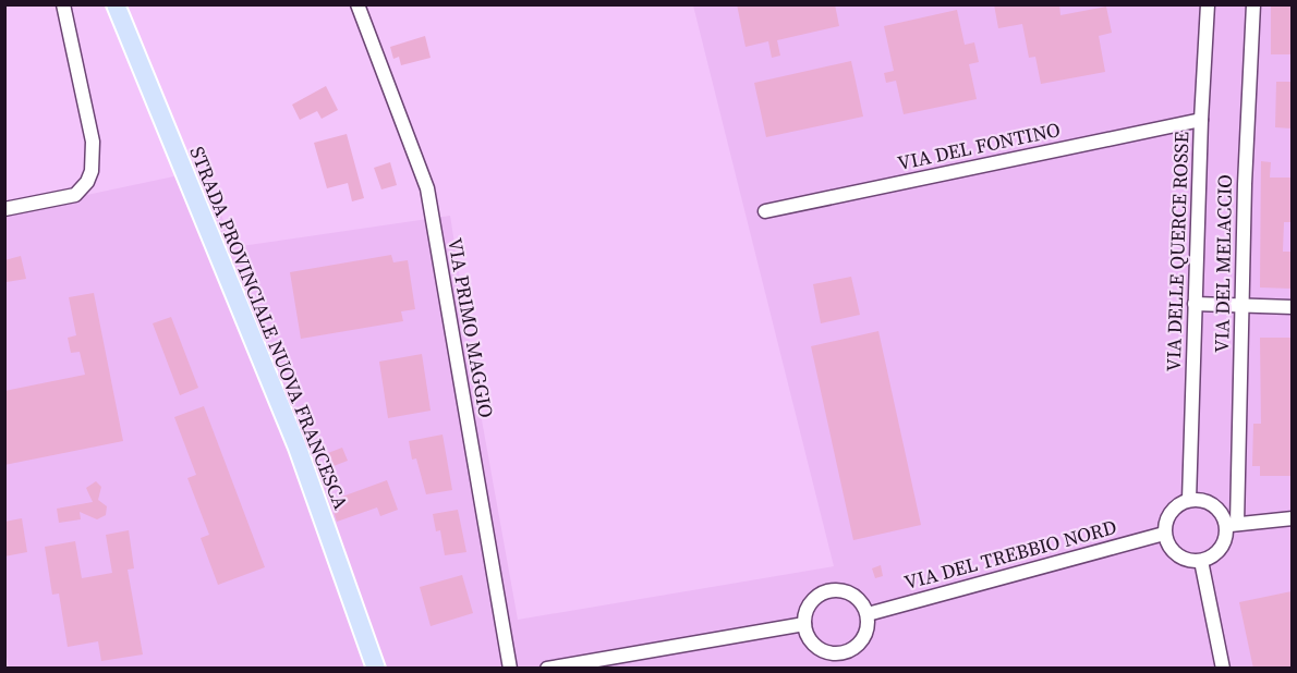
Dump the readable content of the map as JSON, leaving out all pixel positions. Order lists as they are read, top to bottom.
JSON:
{
  "streets": {
    "main road": ["STRADA PROVINCIALE NUOVA FRANCESCA"],
    "street": [
      "VIA DEL FONTINO",
      "VIA DELLE QUERCE ROSSE",
      "VIA DEL MELACCIO",
      "VIA PRIMO MAGGIO",
      "VIA DEL TREBBIO NORD"
    ]
  },
  "crossings": [
    ["VIA DEL FONTINO", "VIA DELLE QUERCE ROSSE"],
    ["VIA DELLE QUERCE ROSSE", "VIA DEL MELACCIO"],
    ["VIA DELLE QUERCE ROSSE", "VIA DEL TREBBIO NORD"],
    ["VIA DEL MELACCIO", "VIA DEL TREBBIO NORD"]
  ]
}
